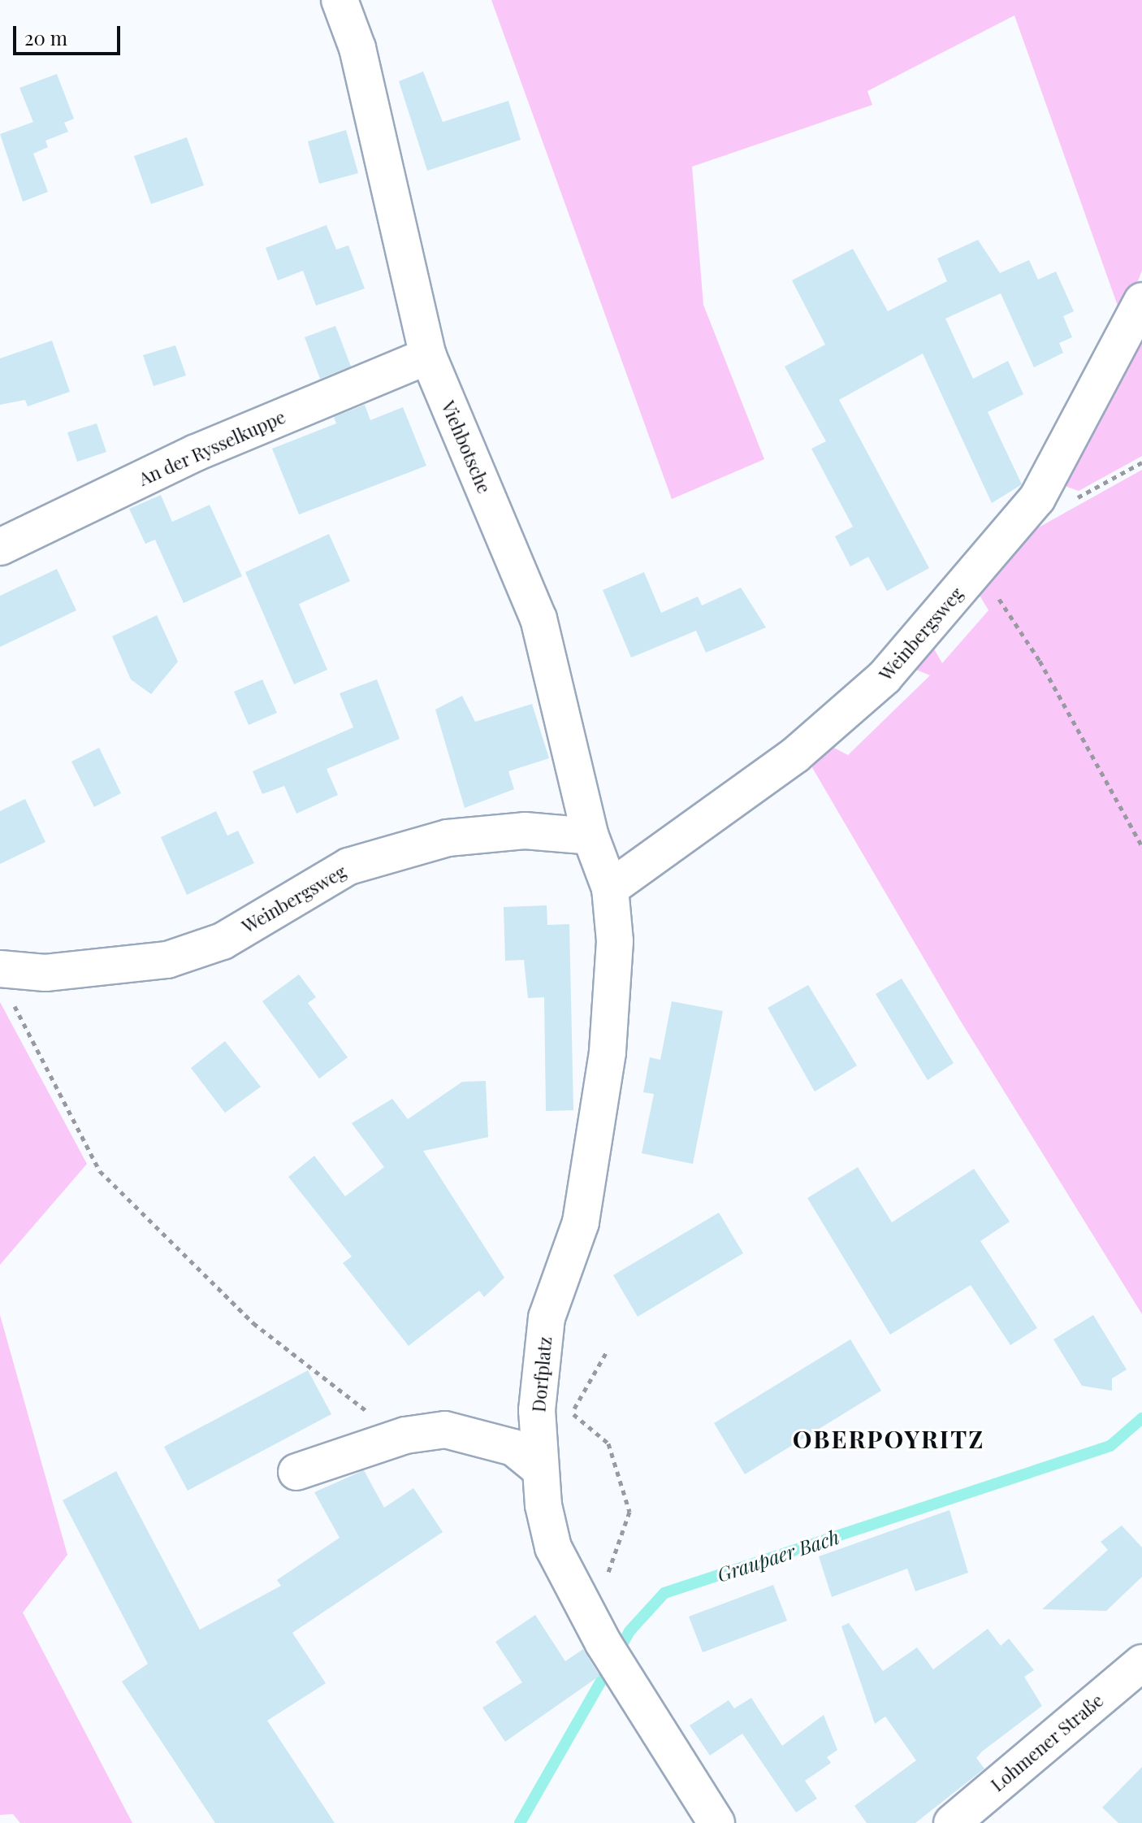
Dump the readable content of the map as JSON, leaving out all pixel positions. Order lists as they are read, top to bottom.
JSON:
{
  "streets": {
    "street": [
      "Viehbotsche",
      "An der Rysselkuppe",
      "Weinbergsweg",
      "Dorfplatz",
      "Lohmener Straße"
    ]
  },
  "crossings": [
    ["Viehbotsche", "An der Rysselkuppe"],
    ["Viehbotsche", "Weinbergsweg"],
    ["Viehbotsche", "Dorfplatz"],
    ["Weinbergsweg", "Dorfplatz"]
  ],
  "districts": ["OBERPOYRITZ"],
  "water": ["Graupaer Bach"],
  "scale_bar": "20 m"
}
